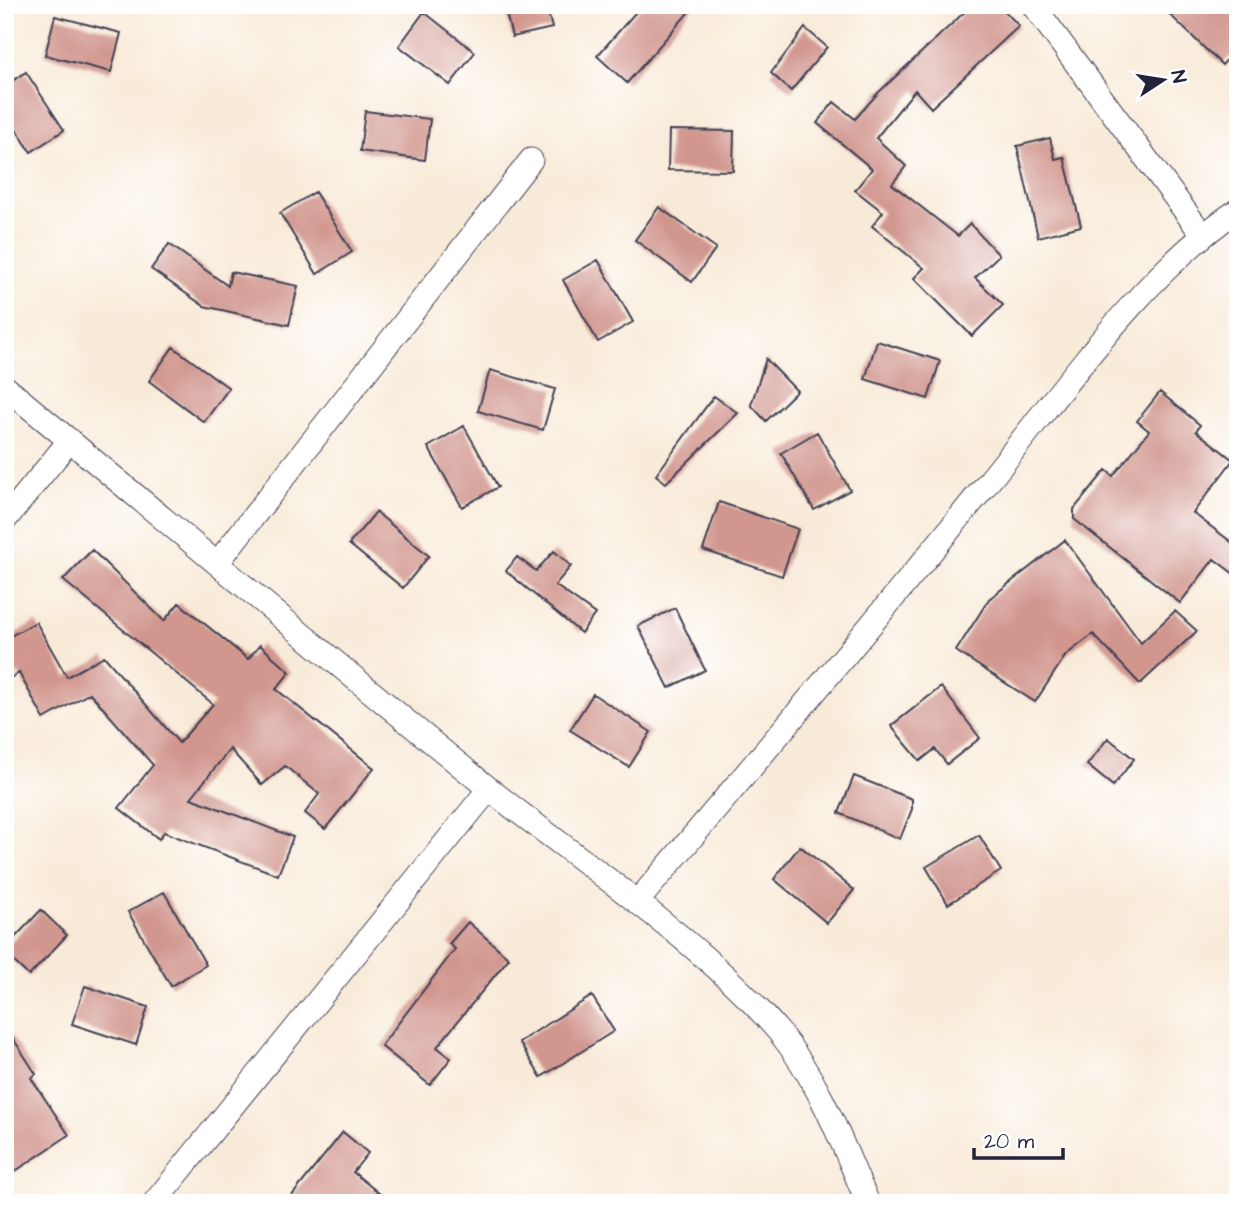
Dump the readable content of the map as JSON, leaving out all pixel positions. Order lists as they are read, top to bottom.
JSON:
{
  "scale_bar": "20 m",
  "north": "right"
}
